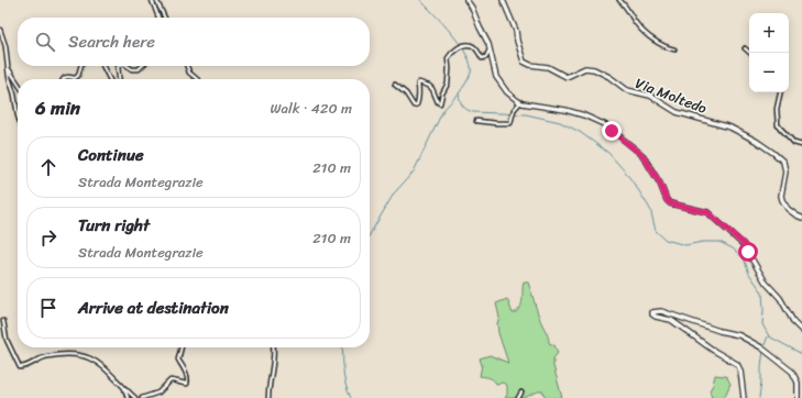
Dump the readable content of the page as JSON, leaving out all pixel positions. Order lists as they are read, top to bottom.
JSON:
{
  "streets": {
    "street": ["Via Moltedo"]
  },
  "page": {
    "map_buttons": ["+", "−"],
    "search": "Search here",
    "heading": ["6 min", "Walk · 420 m"],
    "list": [
      ["Continue", "Strada Montegrazie", "210 m"],
      ["Turn right", "Strada Montegrazie", "210 m"],
      "Arrive at destination"
    ]
  }
}
